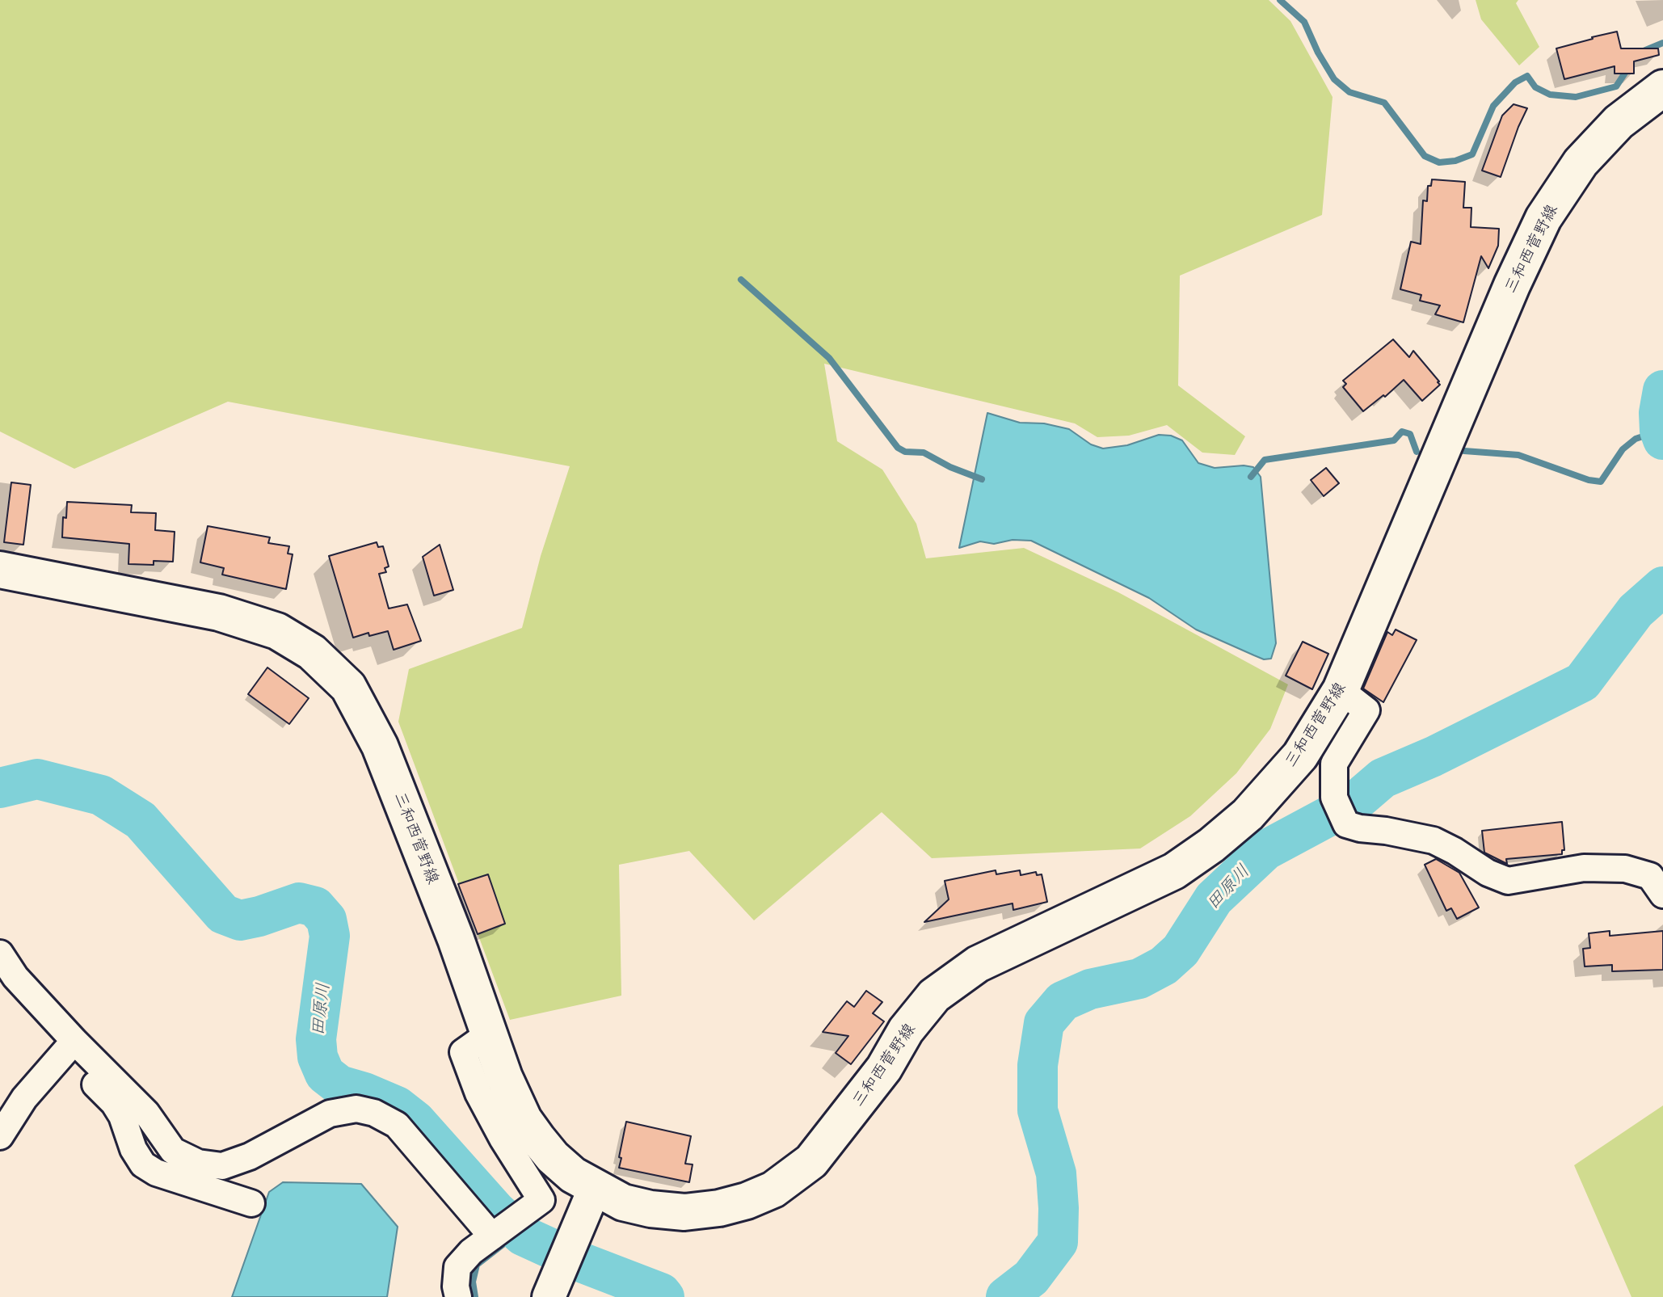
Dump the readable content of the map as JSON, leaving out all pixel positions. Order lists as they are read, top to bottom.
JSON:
{
  "streets": {
    "main road": ["三和西菅野線"]
  },
  "water": ["田原川"]
}
